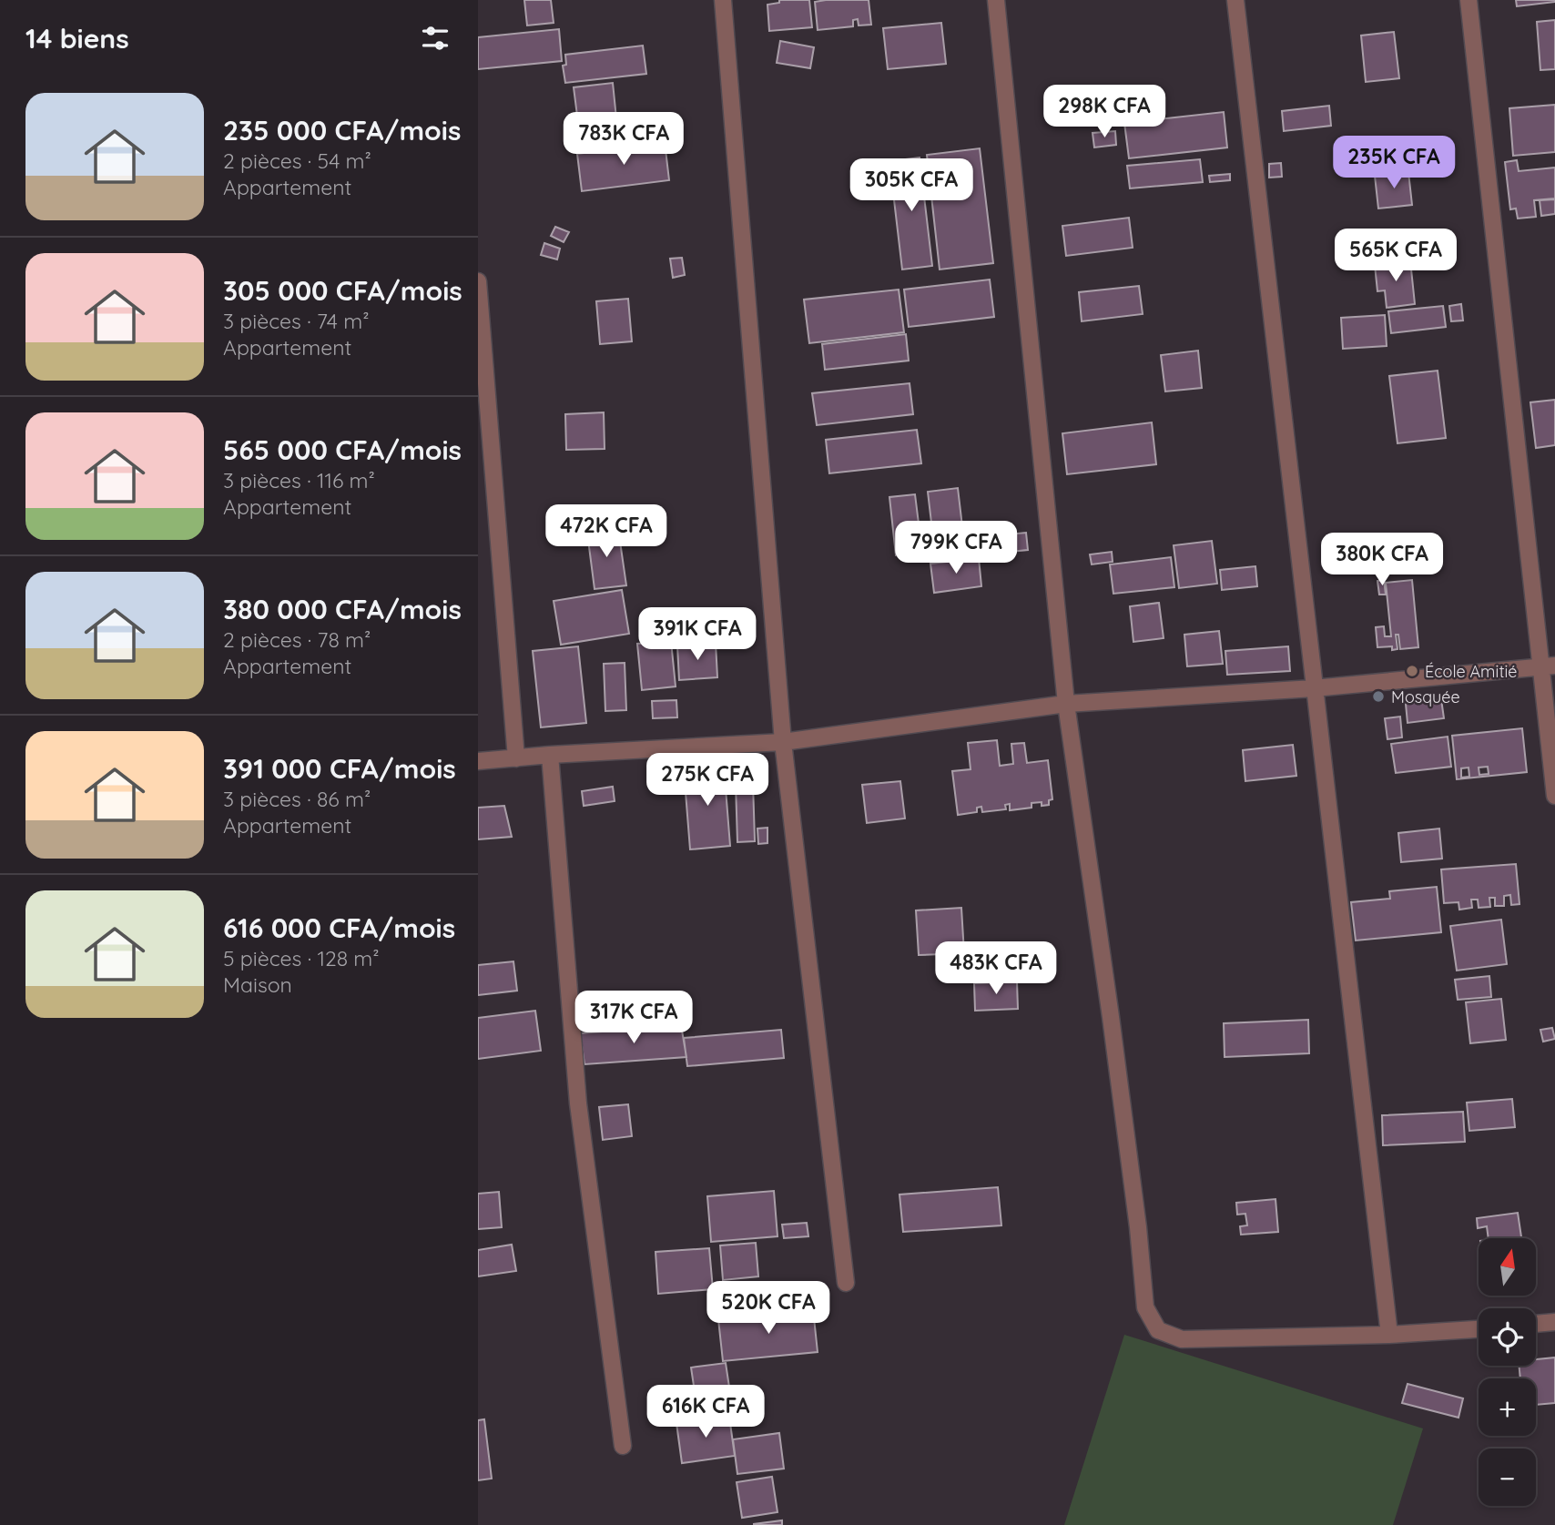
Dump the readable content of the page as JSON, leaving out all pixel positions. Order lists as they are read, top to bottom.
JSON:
{
  "places": ["École Amitié", "Mosquée"],
  "north": "top",
  "page": {
    "heading": "14 biens",
    "list": [
      {
        "name": "235 000 CFA/mois",
        "note": "2 pièces · 54 m² · Appartement"
      },
      {
        "name": "305 000 CFA/mois",
        "note": "3 pièces · 74 m² · Appartement"
      },
      {
        "name": "565 000 CFA/mois",
        "note": "3 pièces · 116 m² · Appartement"
      },
      {
        "name": "380 000 CFA/mois",
        "note": "2 pièces · 78 m² · Appartement"
      },
      {
        "name": "391 000 CFA/mois",
        "note": "3 pièces · 86 m² · Appartement"
      },
      {
        "name": "616 000 CFA/mois",
        "note": "5 pièces · 128 m² · Maison"
      }
    ],
    "price": [
      "298K CFA",
      "783K CFA",
      "235K CFA",
      "305K CFA",
      "565K CFA",
      "472K CFA",
      "799K CFA",
      "380K CFA",
      "391K CFA",
      "275K CFA",
      "483K CFA",
      "317K CFA",
      "520K CFA",
      "616K CFA"
    ],
    "map_buttons": ["+", "−"]
  }
}
